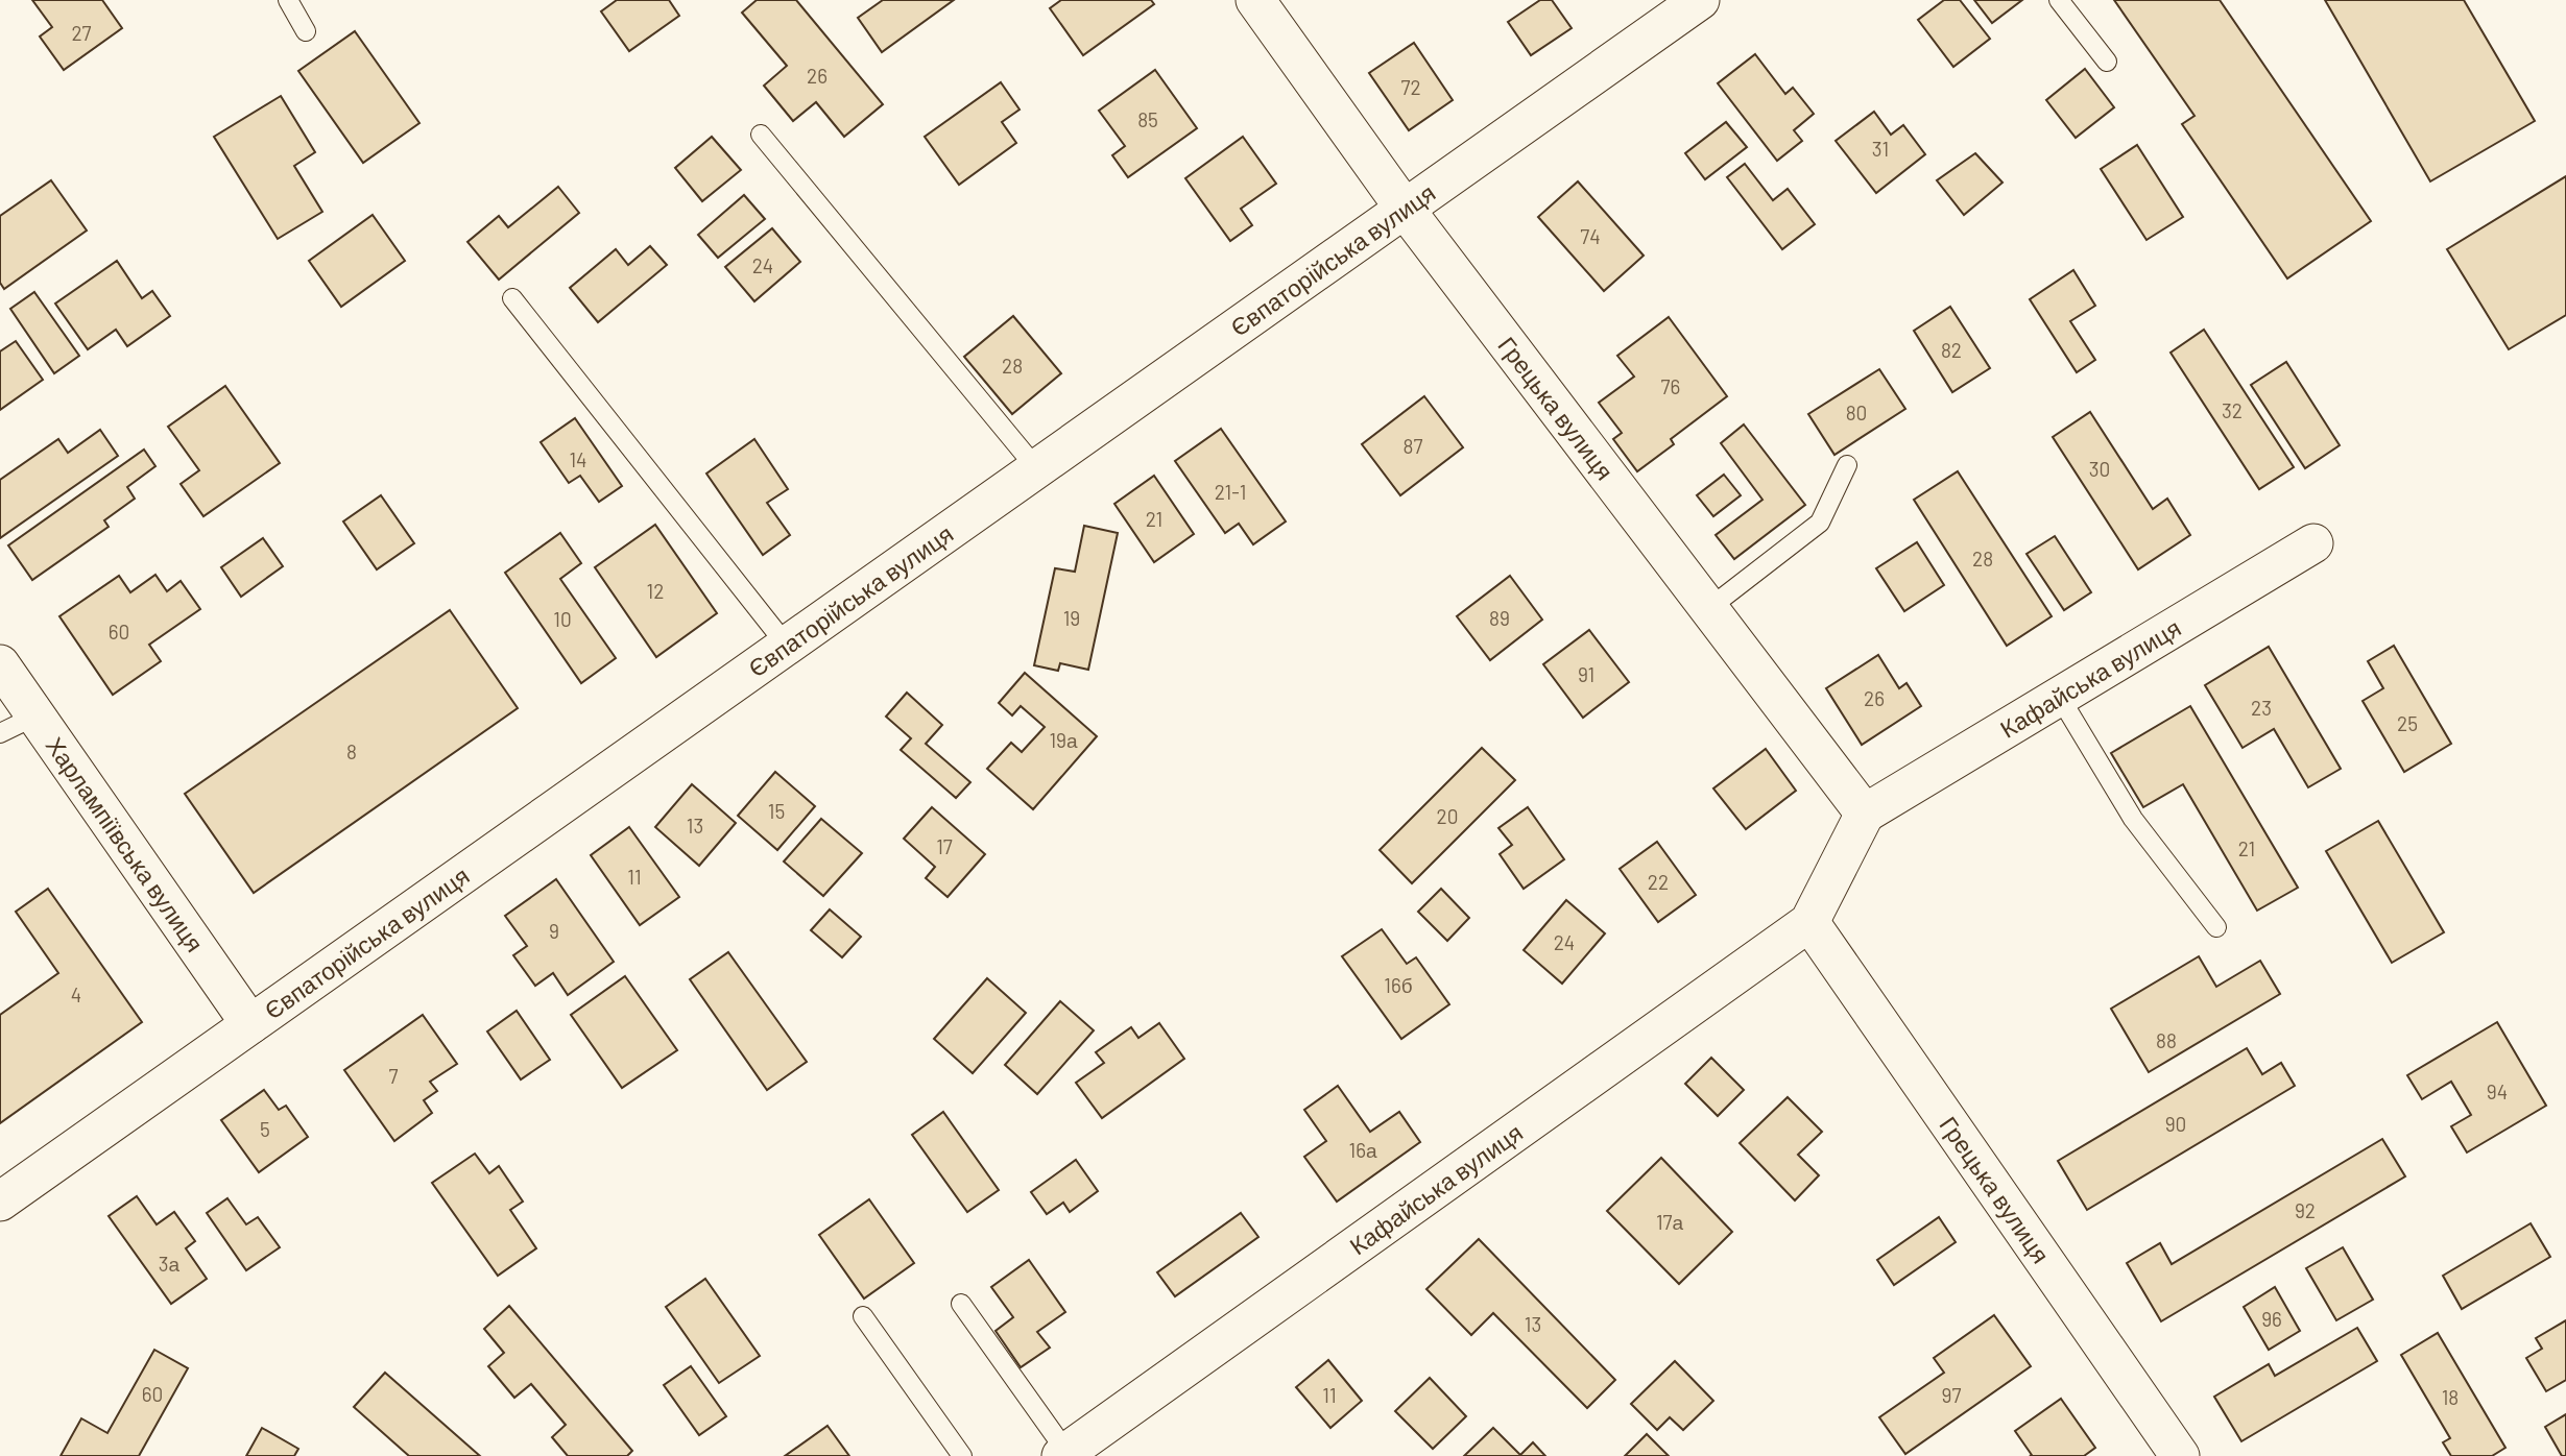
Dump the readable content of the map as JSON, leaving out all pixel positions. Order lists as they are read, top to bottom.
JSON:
{
  "streets": {
    "street": [
      "Євпаторійська вулиця",
      "Грецька вулиця",
      "Кафайська вулиця",
      "Харлампіївська вулиця"
    ]
  },
  "crossings": [
    ["Євпаторійська вулиця", "Грецька вулиця"],
    ["Євпаторійська вулиця", "Харлампіївська вулиця"],
    ["Грецька вулиця", "Кафайська вулиця"]
  ],
  "house_numbers": [
    "27",
    "26",
    "72",
    "85",
    "31",
    "74",
    "24",
    "82",
    "28",
    "76",
    "32",
    "80",
    "87",
    "14",
    "30",
    "21-1",
    "21",
    "28",
    "12",
    "19",
    "89",
    "10",
    "60",
    "91",
    "26",
    "23",
    "25",
    "19а",
    "8",
    "15",
    "20",
    "13",
    "17",
    "21",
    "11",
    "22",
    "9",
    "24",
    "16б",
    "4",
    "88",
    "7",
    "94",
    "90",
    "5",
    "16а",
    "92",
    "17а",
    "3а",
    "96",
    "13",
    "60",
    "11",
    "97",
    "18"
  ]
}
